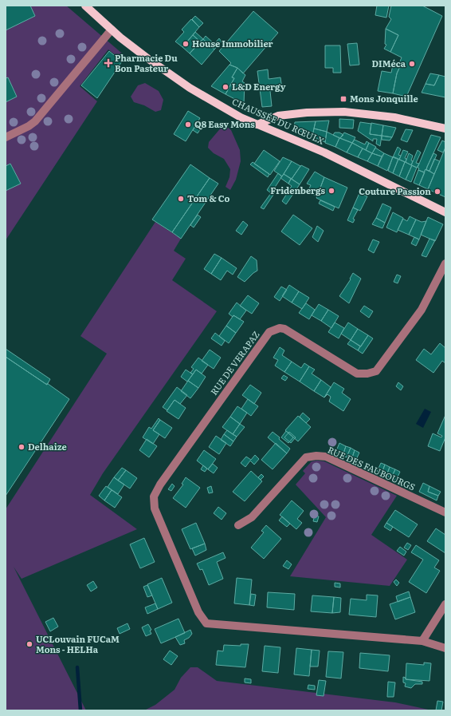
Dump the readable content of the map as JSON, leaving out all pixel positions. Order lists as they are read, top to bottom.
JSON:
{
  "streets": {
    "main road": ["CHAUSSÉE DU RŒULX"],
    "street": ["RUE DE VERAPAZ", "RUE DES FAUBOURGS"]
  },
  "places": {
    "other": [
      "House Immobilier",
      "DIMéca",
      "L&D Energy",
      "Q8 Easy Mons",
      "Fridenbergs",
      "Couture Passion",
      "Tom & Co",
      "Delhaize",
      "UCLouvain FUCaM Mons - HELHa"
    ],
    "health": ["Pharmacie Du Bon Pasteur"],
    "transit": ["Mons Jonquille"]
  }
}
